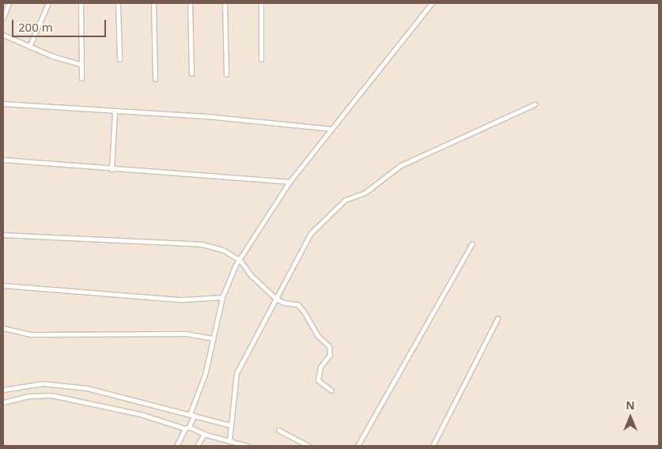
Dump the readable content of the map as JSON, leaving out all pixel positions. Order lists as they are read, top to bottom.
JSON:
{
  "scale_bar": "200 m",
  "north": "top"
}
